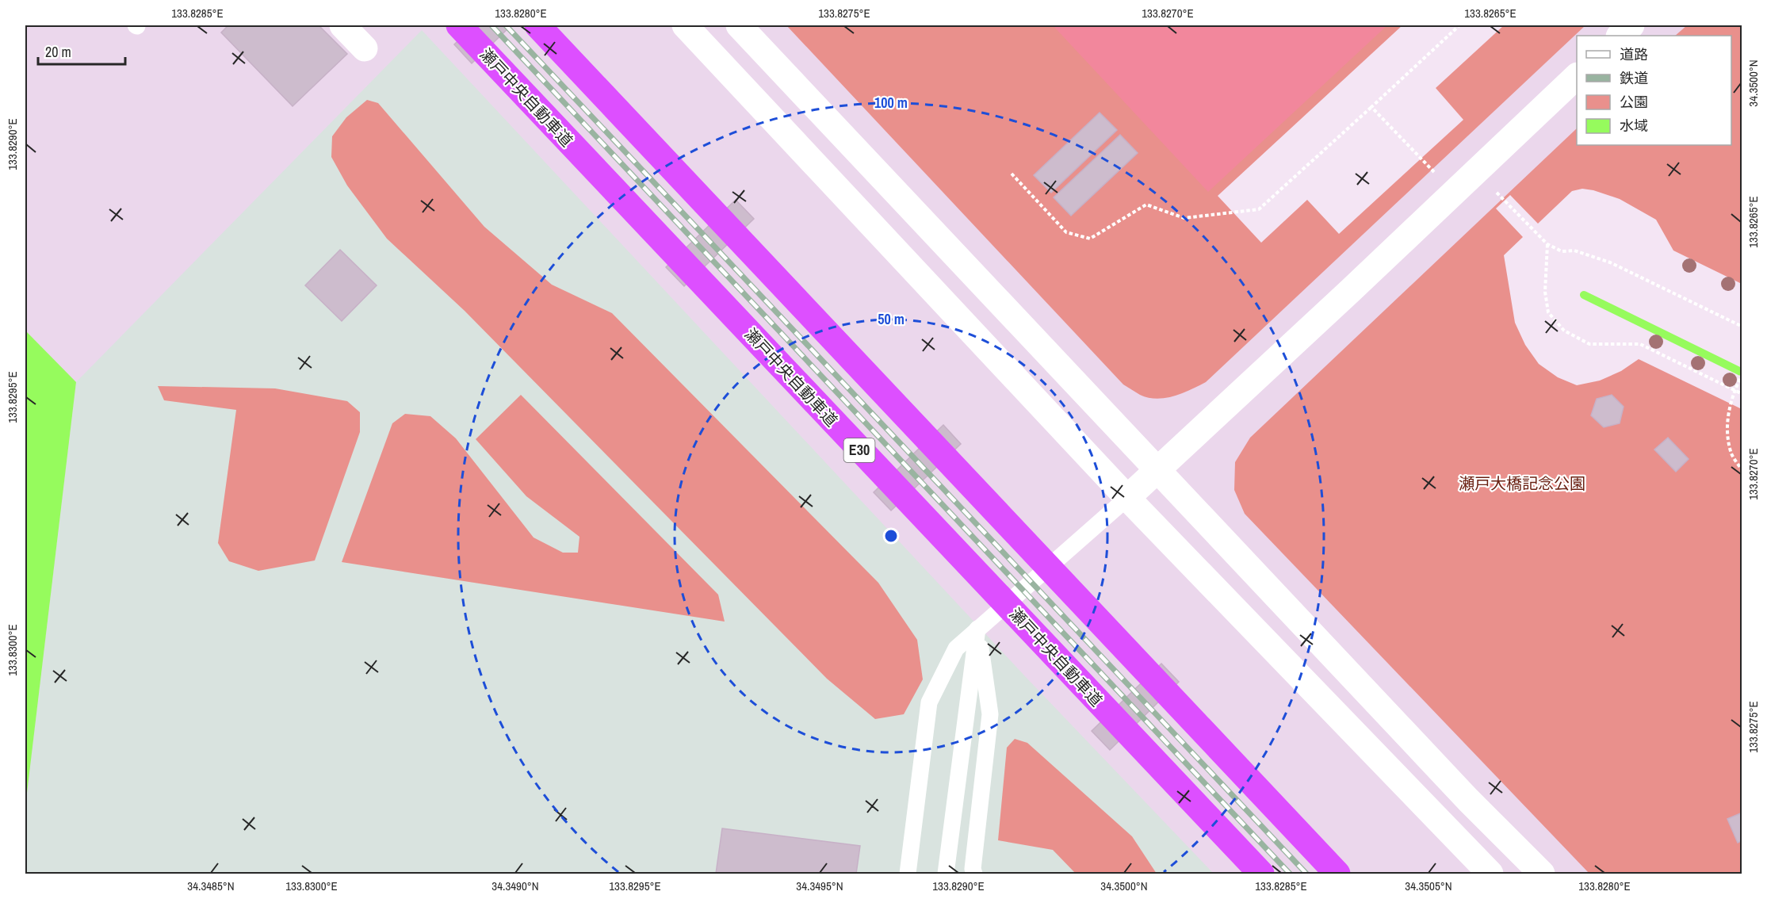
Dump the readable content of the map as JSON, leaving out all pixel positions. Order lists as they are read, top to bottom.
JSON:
{
  "streets": {
    "highway": ["瀬戸中央自動車道", "E30"]
  },
  "parks": ["瀬戸大橋記念公園"],
  "legend": [
    "道路",
    "鉄道",
    "公園",
    "水域"
  ],
  "scale_bar": "20 m",
  "coordinates": [
    "133.8285°E",
    "133.8280°E",
    "133.8275°E",
    "133.8270°E",
    "133.8265°E",
    "34.3500°N",
    "133.8290°E",
    "133.8295°E",
    "133.8300°E",
    "34.3485°N",
    "34.3490°N",
    "34.3495°N",
    "34.3505°N"
  ],
  "rings": ["100 m", "50 m"]
}
